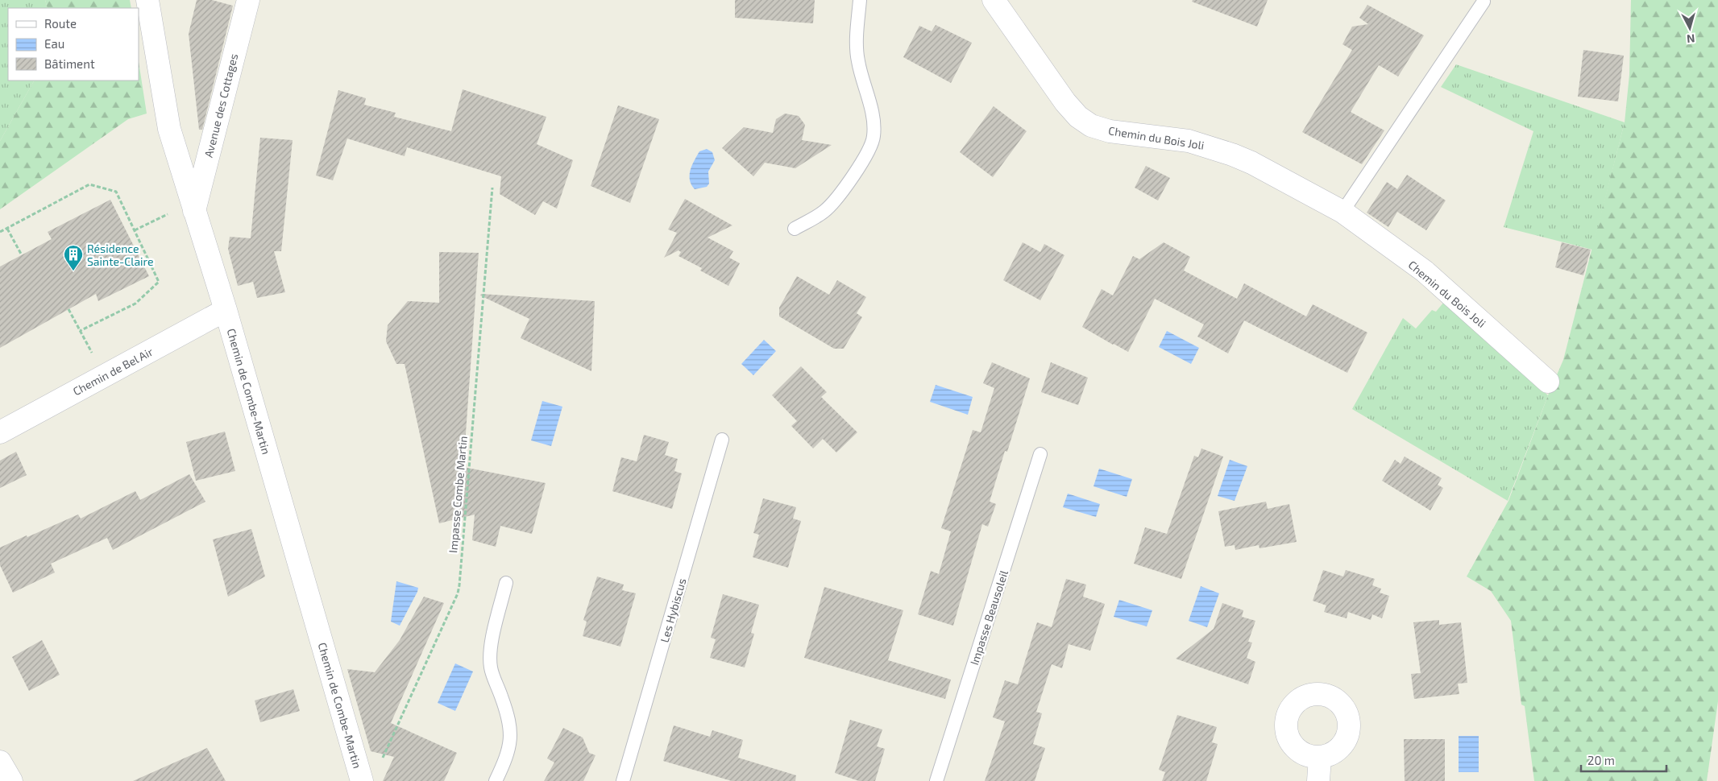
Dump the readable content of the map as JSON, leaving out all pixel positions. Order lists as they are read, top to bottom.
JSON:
{
  "streets": {
    "street": [
      "Avenue des Cottages",
      "Chemin du Bois Joli",
      "Chemin de Bel Air",
      "Chemin de Combe-Martin"
    ],
    "lane": ["Les Hybiscus", "Impasse Beausoleil"],
    "path": ["Impasse Combe Martin"]
  },
  "crossings": [
    ["Avenue des Cottages", "Chemin de Combe-Martin"],
    ["Chemin de Bel Air", "Chemin de Combe-Martin"],
    ["Chemin de Combe-Martin", "Impasse Combe Martin"]
  ],
  "places": {
    "building": ["Résidence Sainte-Claire"]
  },
  "legend": ["Route", "Eau", "Bâtiment"],
  "scale_bar": "20 m",
  "north": "bottom"
}
